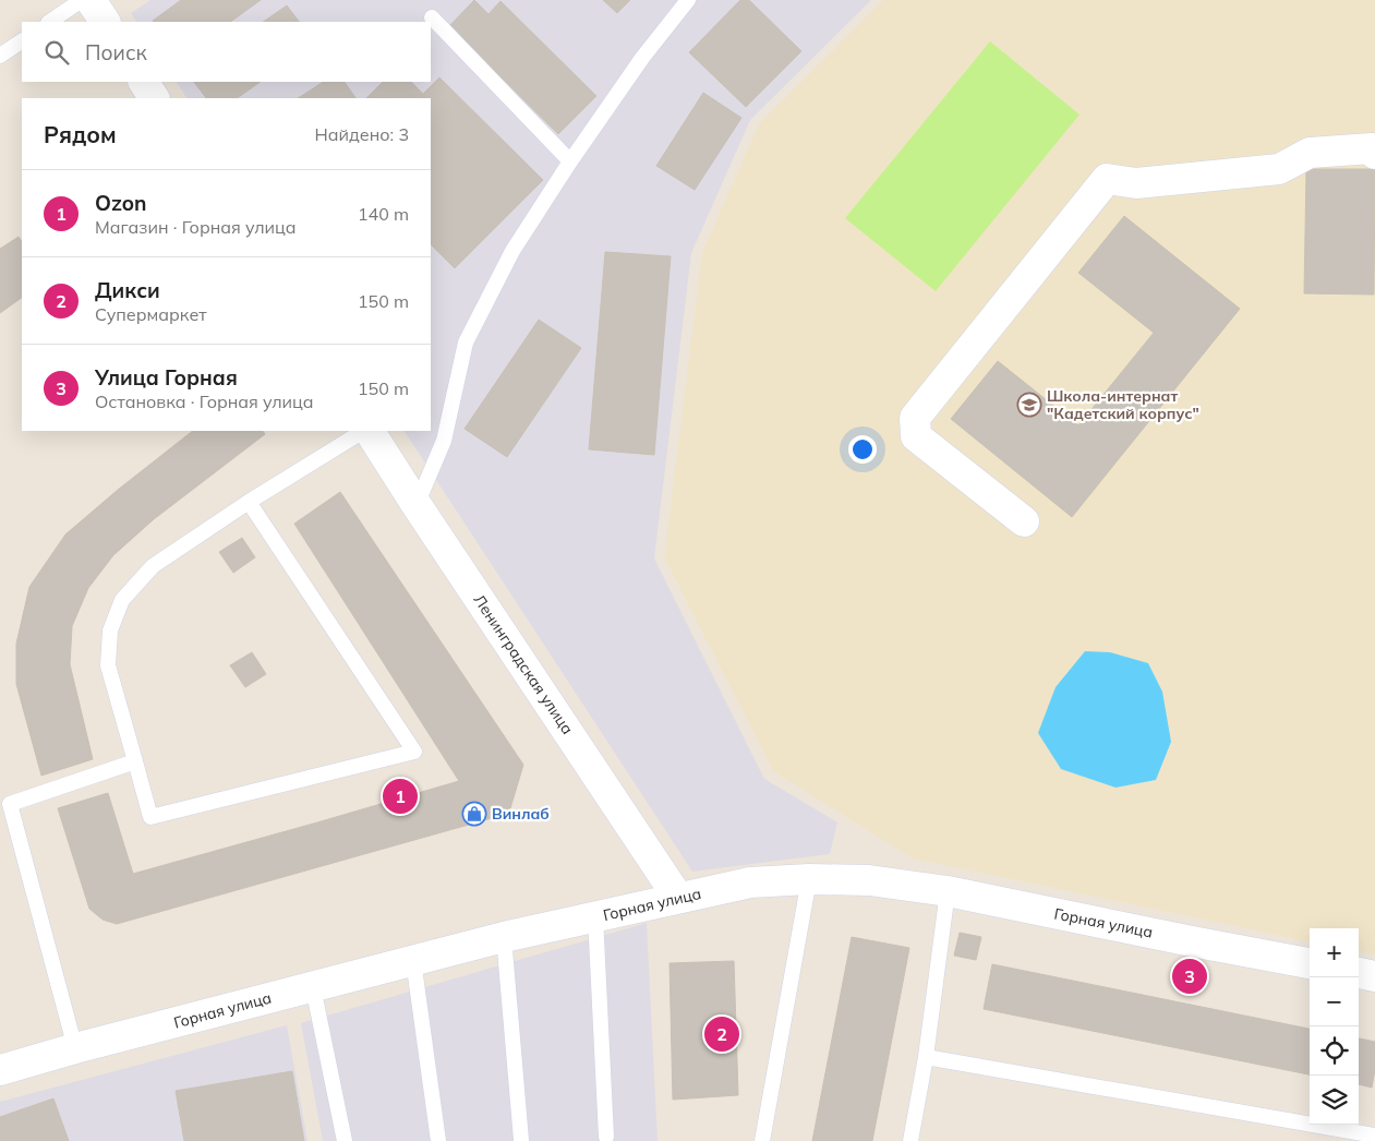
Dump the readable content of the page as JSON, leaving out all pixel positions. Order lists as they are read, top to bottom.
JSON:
{
  "streets": {
    "street": ["Ленинградская улица", "Горная улица"]
  },
  "crossings": [
    ["Ленинградская улица", "Горная улица"]
  ],
  "places": {
    "school or university": ["Школа-интернат \"Кадетский корпус\""],
    "shop": ["Винлаб"]
  },
  "page": {
    "search": "Поиск",
    "heading": ["Рядом", "Найдено: 3"],
    "list": [
      {
        "mark": "1",
        "name": "Ozon",
        "note": "Магазин · Горная улица",
        "value": "140 m"
      },
      {
        "mark": "2",
        "name": "Дикси",
        "note": "Супермаркет",
        "value": "150 m"
      },
      {
        "mark": "3",
        "name": "Улица Горная",
        "note": "Остановка · Горная улица",
        "value": "150 m"
      }
    ],
    "pins": ["1", "3", "2"],
    "map_buttons": ["+", "−"]
  }
}
